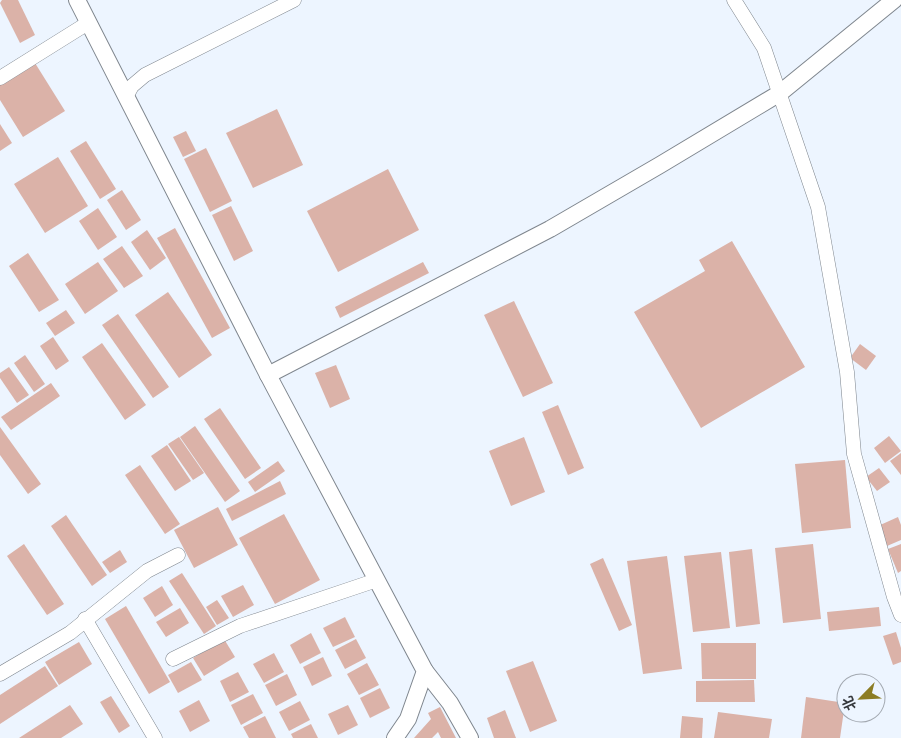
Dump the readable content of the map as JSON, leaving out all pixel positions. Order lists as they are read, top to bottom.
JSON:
{
  "north": "bottom left"
}
